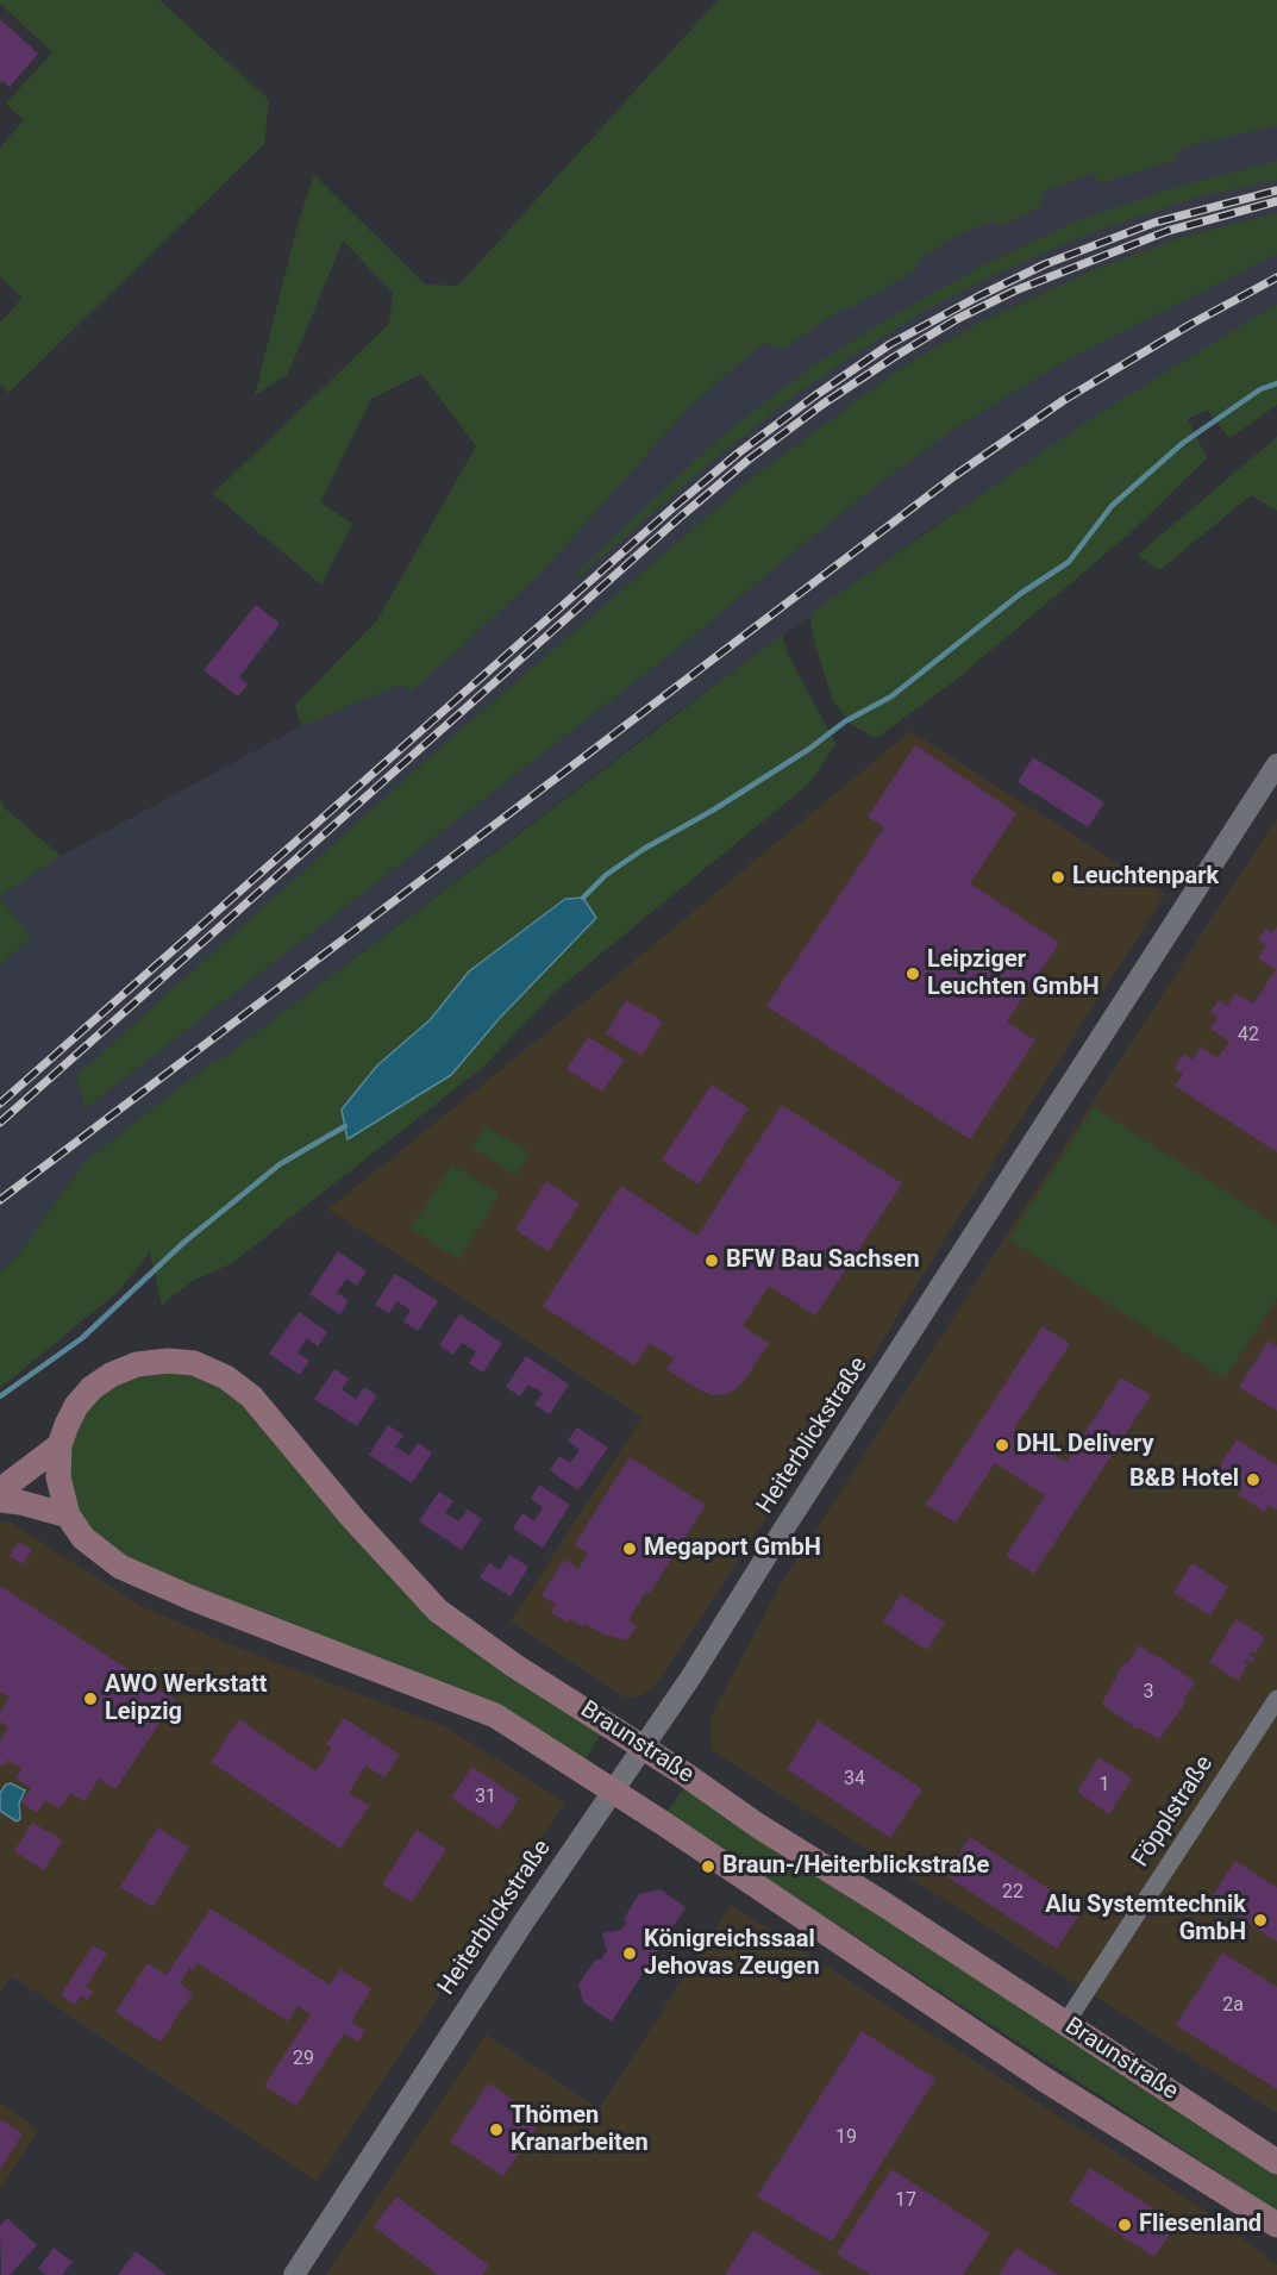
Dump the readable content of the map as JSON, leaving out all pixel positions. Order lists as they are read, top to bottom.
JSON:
{
  "streets": {
    "main road": ["Braunstraße"],
    "street": ["Heiterblickstraße", "Föpplstraße"]
  },
  "crossings": [
    ["Heiterblickstraße", "Braunstraße"],
    ["Braunstraße", "Föpplstraße"]
  ],
  "places": [
    "Leuchtenpark",
    "Leipziger Leuchten GmbH",
    "BFW Bau Sachsen",
    "DHL Delivery",
    "B&B Hotel",
    "Megaport GmbH",
    "AWO Werkstatt Leipzig",
    "Braun-/Heiterblickstraße",
    "Alu Systemtechnik GmbH",
    "Königreichssaal Jehovas Zeugen",
    "Thömen Kranarbeiten",
    "Fliesenland"
  ],
  "house_numbers": [
    "42",
    "3",
    "34",
    "1",
    "31",
    "22",
    "2a",
    "29",
    "19",
    "17"
  ]
}
